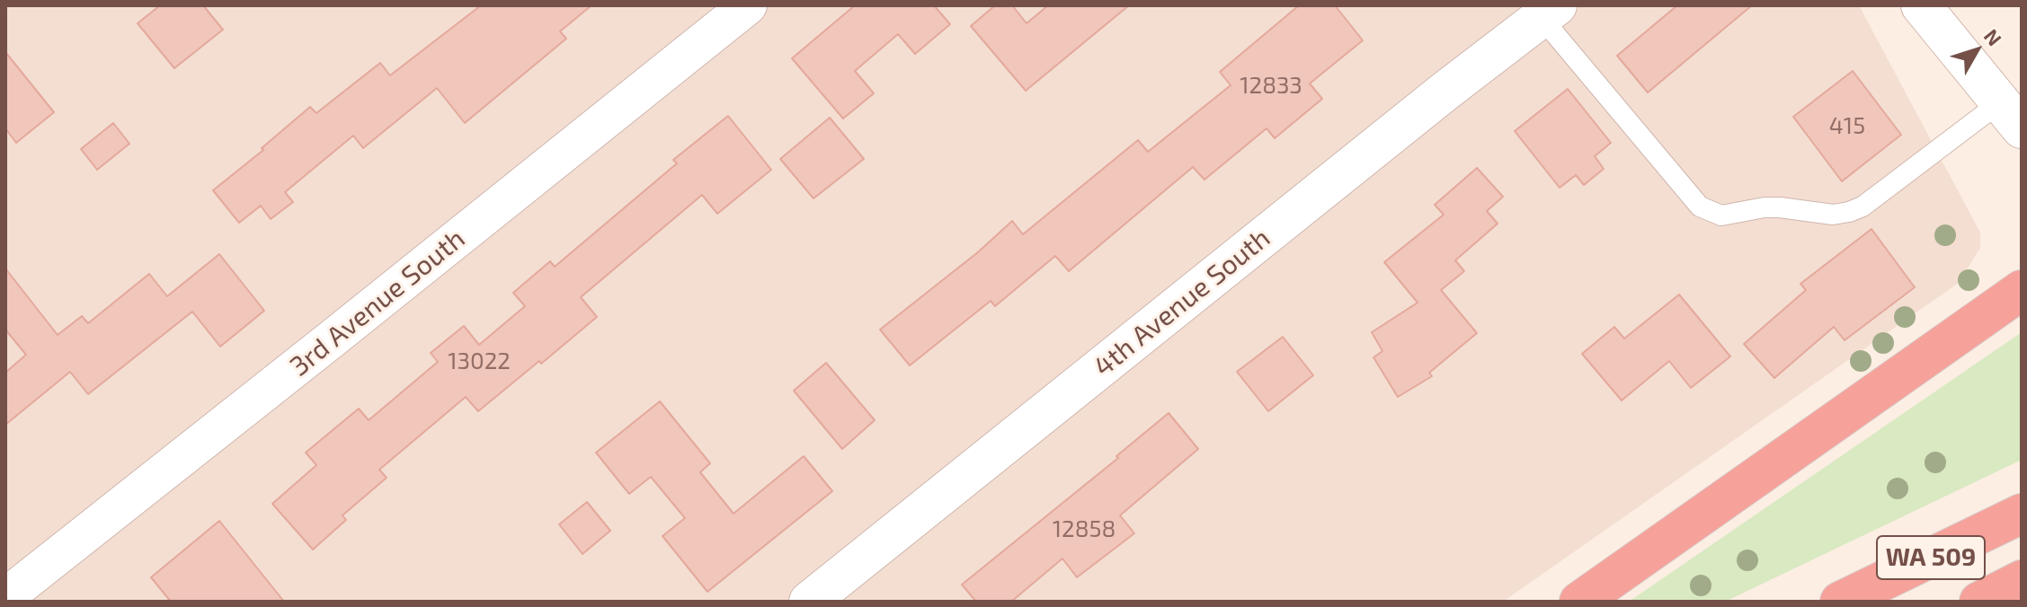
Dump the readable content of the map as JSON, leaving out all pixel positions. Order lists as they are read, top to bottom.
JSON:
{
  "streets": {
    "highway": ["WA 509"],
    "street": ["3rd Avenue South", "4th Avenue South"]
  },
  "house_numbers": [
    "12833",
    "415",
    "13022",
    "12858"
  ],
  "north": "top right"
}
